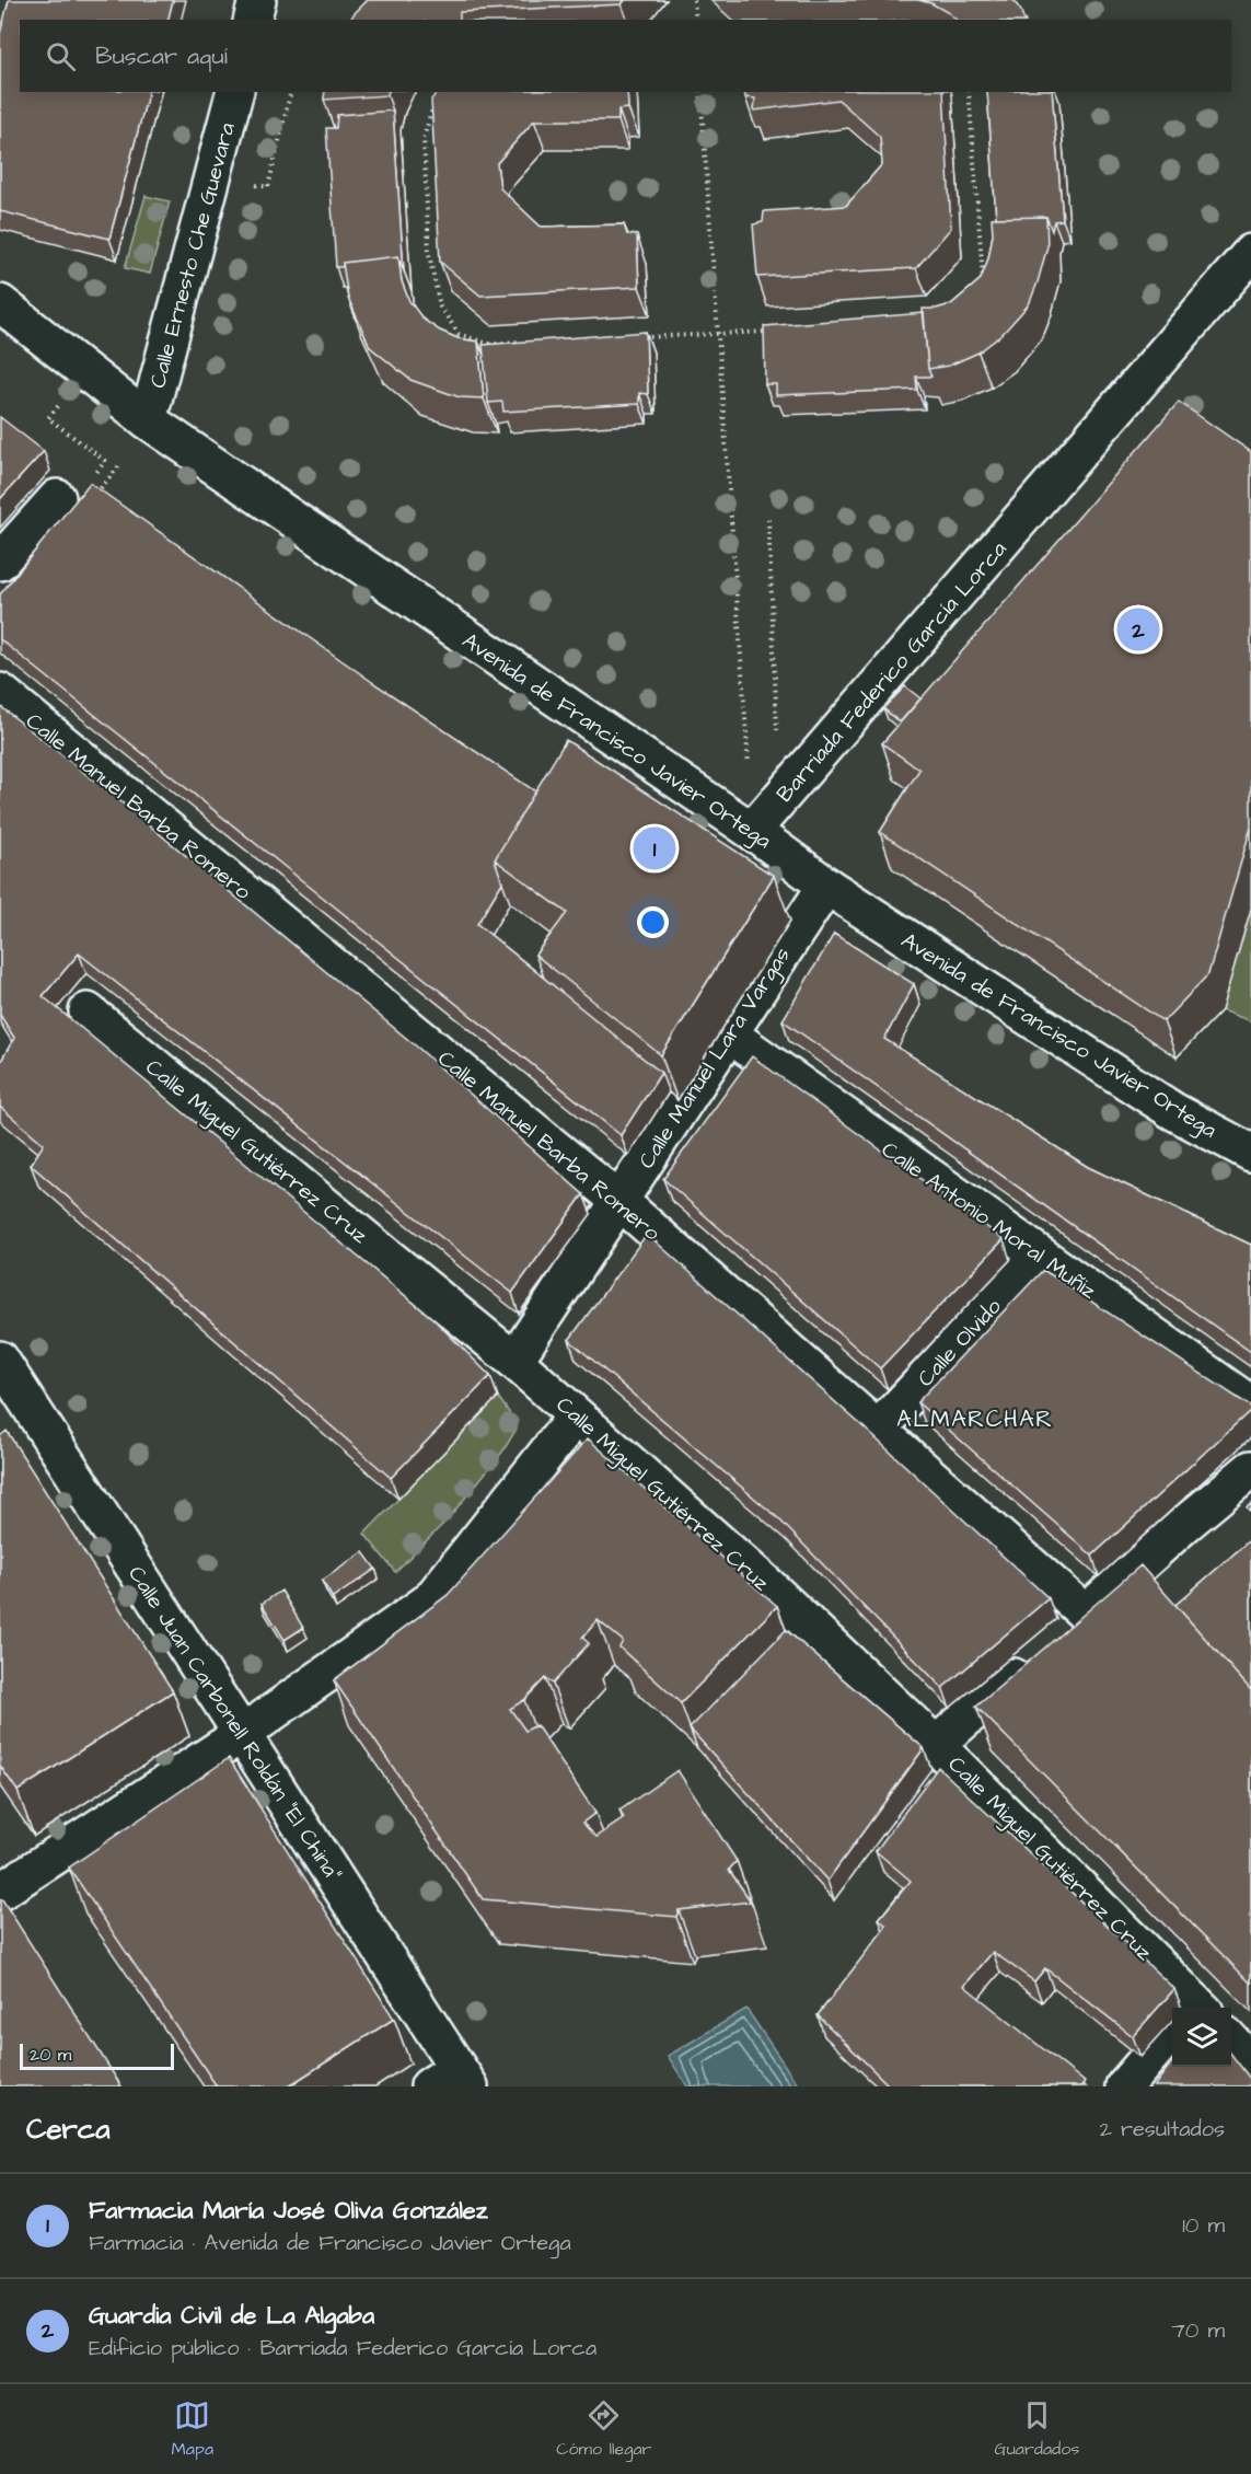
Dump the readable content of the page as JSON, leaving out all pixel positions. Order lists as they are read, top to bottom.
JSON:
{
  "streets": {
    "street": [
      "Calle Ernesto Che Guevara",
      "Barriada Federico García Lorca",
      "Avenida de Francisco Javier Ortega",
      "Calle Manuel Barba Romero",
      "Calle Manuel Lara Vargas",
      "Calle Miguel Gutiérrez Cruz",
      "Calle Antonio Moral Muñiz",
      "Calle Olvido",
      "Calle Juan Carbonell Roldán \"El China\""
    ]
  },
  "crossings": [
    ["Calle Ernesto Che Guevara", "Avenida de Francisco Javier Ortega"],
    ["Barriada Federico García Lorca", "Avenida de Francisco Javier Ortega"],
    ["Avenida de Francisco Javier Ortega", "Calle Manuel Lara Vargas"],
    ["Calle Manuel Barba Romero", "Calle Manuel Lara Vargas"],
    ["Calle Manuel Barba Romero", "Calle Olvido"],
    ["Calle Manuel Lara Vargas", "Calle Miguel Gutiérrez Cruz"],
    ["Calle Manuel Lara Vargas", "Calle Antonio Moral Muñiz"],
    ["Calle Antonio Moral Muñiz", "Calle Olvido"]
  ],
  "districts": ["ALMARCHAR"],
  "scale_bar": "20 m",
  "page": {
    "search": "Buscar aquí",
    "pins": ["2", "1"],
    "scale": "20 m",
    "heading": ["Cerca", "2 resultados"],
    "list": [
      {
        "mark": "1",
        "name": "Farmacia María José Oliva González",
        "note": "Farmacia · Avenida de Francisco Javier Ortega",
        "value": "10 m"
      },
      {
        "mark": "2",
        "name": "Guardia Civil de La Algaba",
        "note": "Edificio público · Barriada Federico García Lorca",
        "value": "70 m"
      }
    ],
    "nav": ["Mapa", "Cómo llegar", "Guardados"]
  }
}
